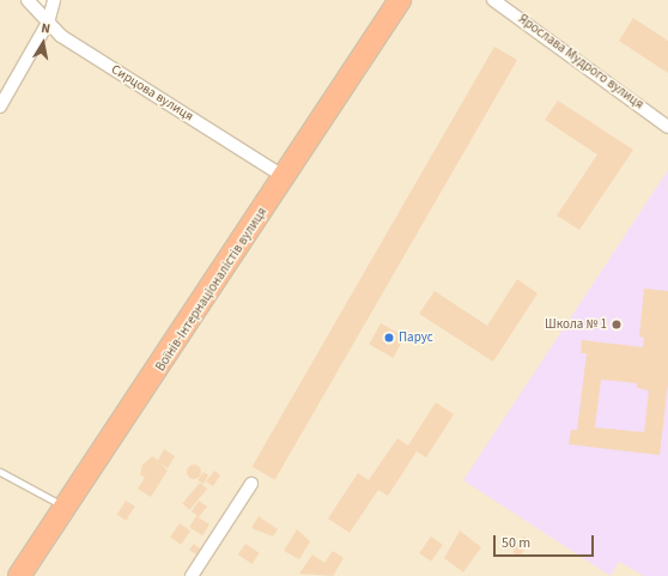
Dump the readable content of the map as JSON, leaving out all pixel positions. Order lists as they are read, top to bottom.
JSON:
{
  "streets": {
    "highway": ["Воїнів-Інтернаціоналістів вулиця"],
    "street": ["Ярослава Мудрого вулиця", "Сирцова вулиця"]
  },
  "crossings": [
    ["Сирцова вулиця", "Воїнів-Інтернаціоналістів вулиця"]
  ],
  "places": ["Школа № 1", "Парус"],
  "scale_bar": "50 m",
  "north": "top"
}
